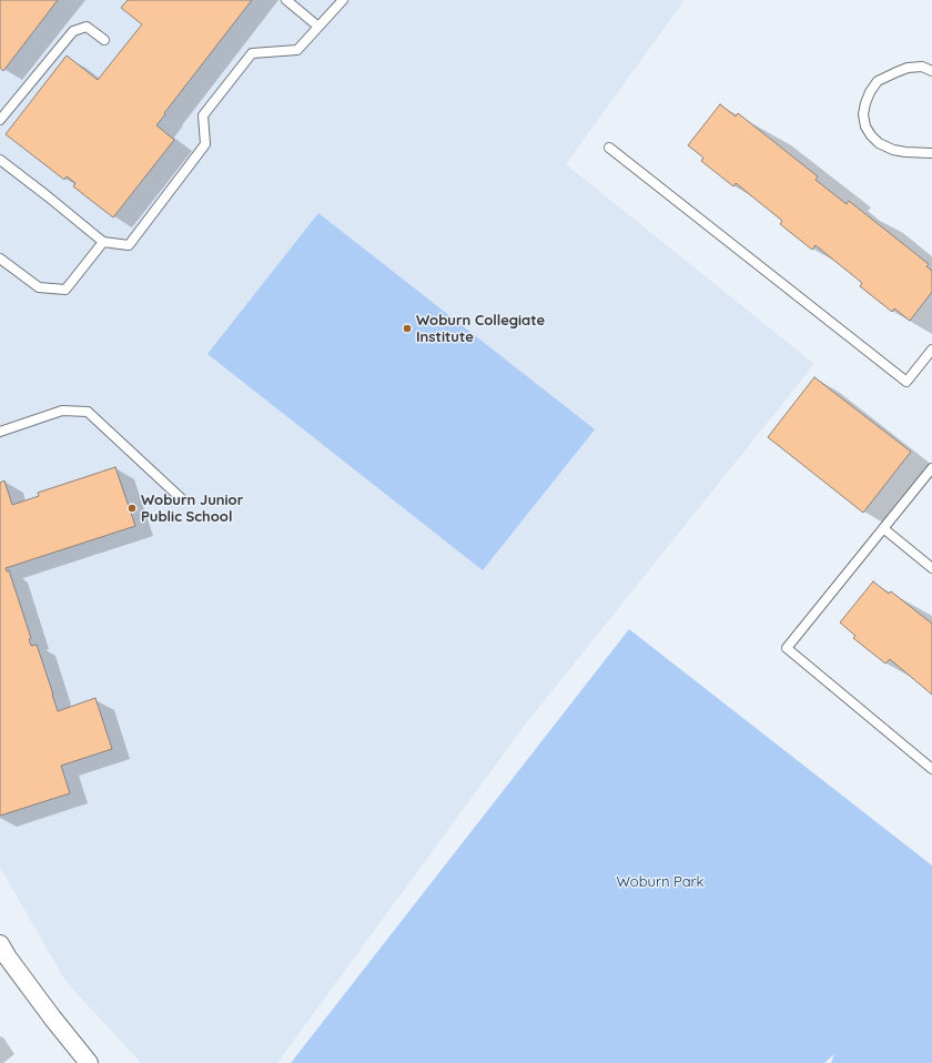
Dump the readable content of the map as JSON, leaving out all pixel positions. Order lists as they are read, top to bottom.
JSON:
{
  "parks": ["Woburn Park"],
  "places": ["Woburn Collegiate Institute", "Woburn Junior Public School"]
}
